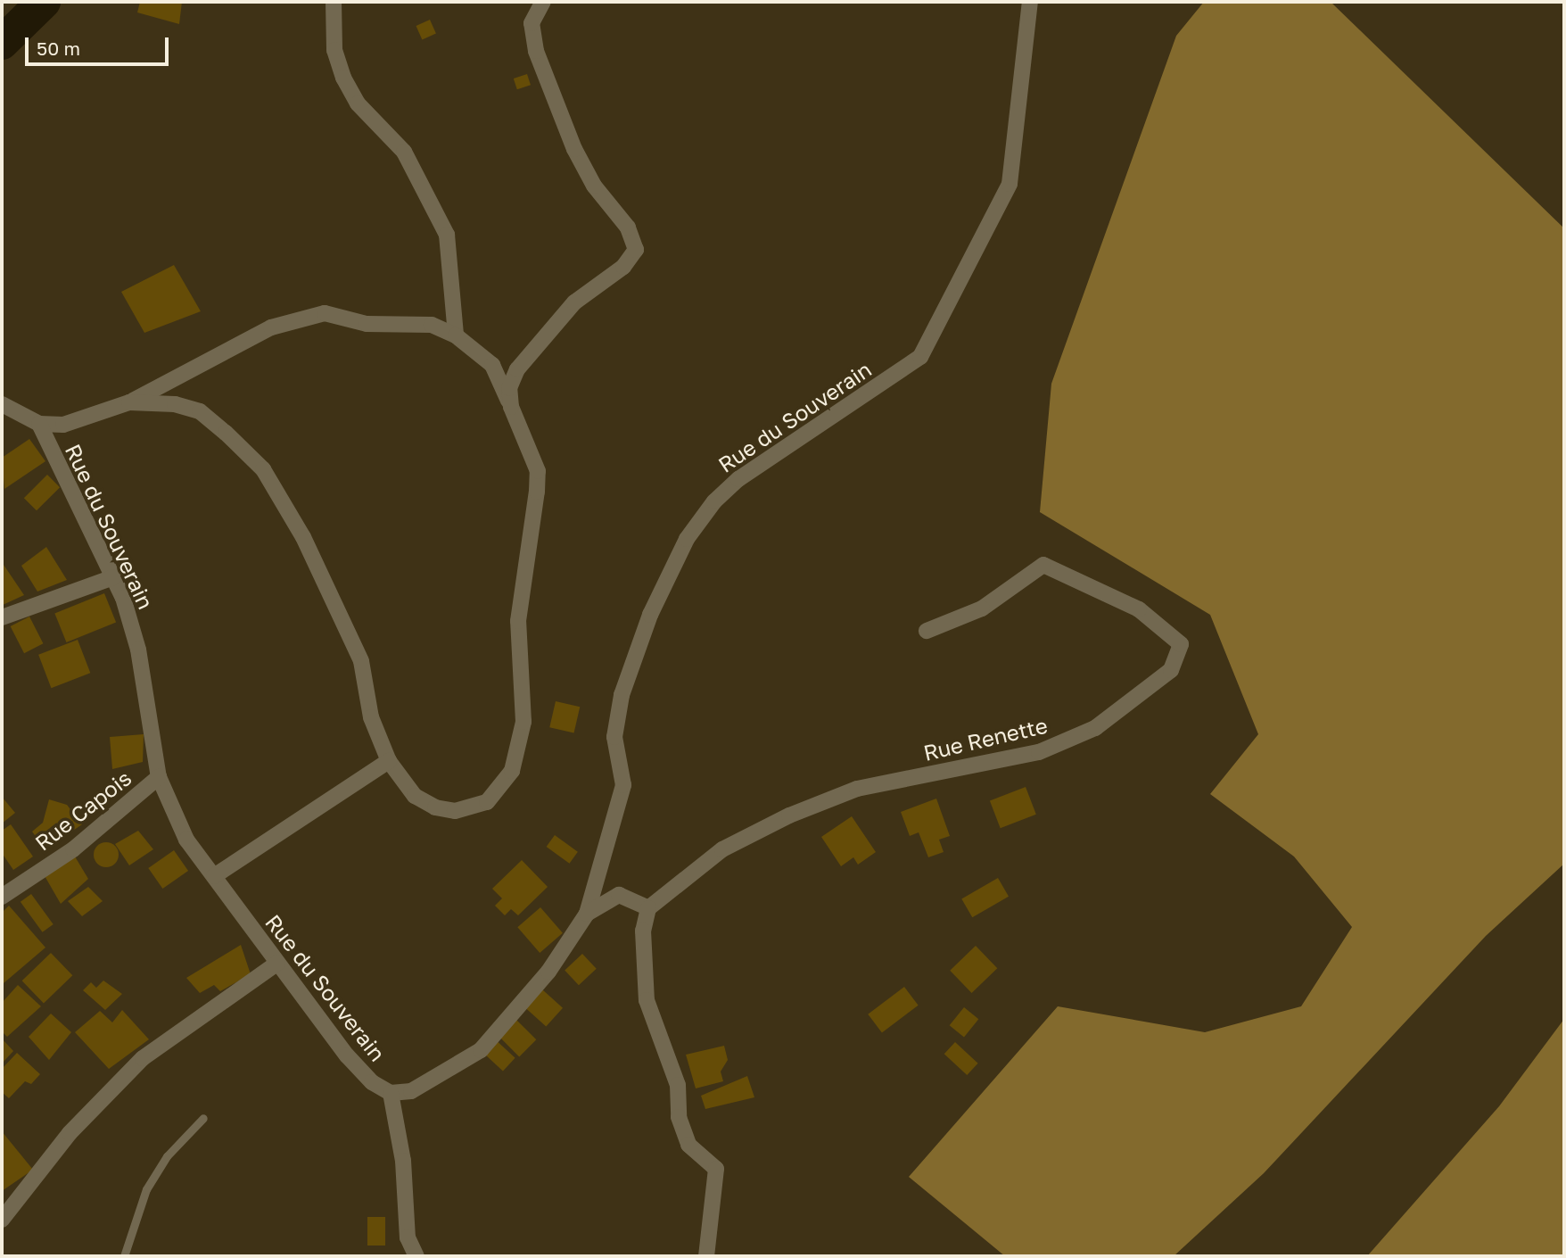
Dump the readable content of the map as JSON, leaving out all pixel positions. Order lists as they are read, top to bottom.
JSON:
{
  "streets": {
    "street": ["Rue du Souverain", "Rue Renette", "Rue Capois"]
  },
  "crossings": [
    ["Rue du Souverain", "Rue Capois"]
  ],
  "scale_bar": "50 m"
}
